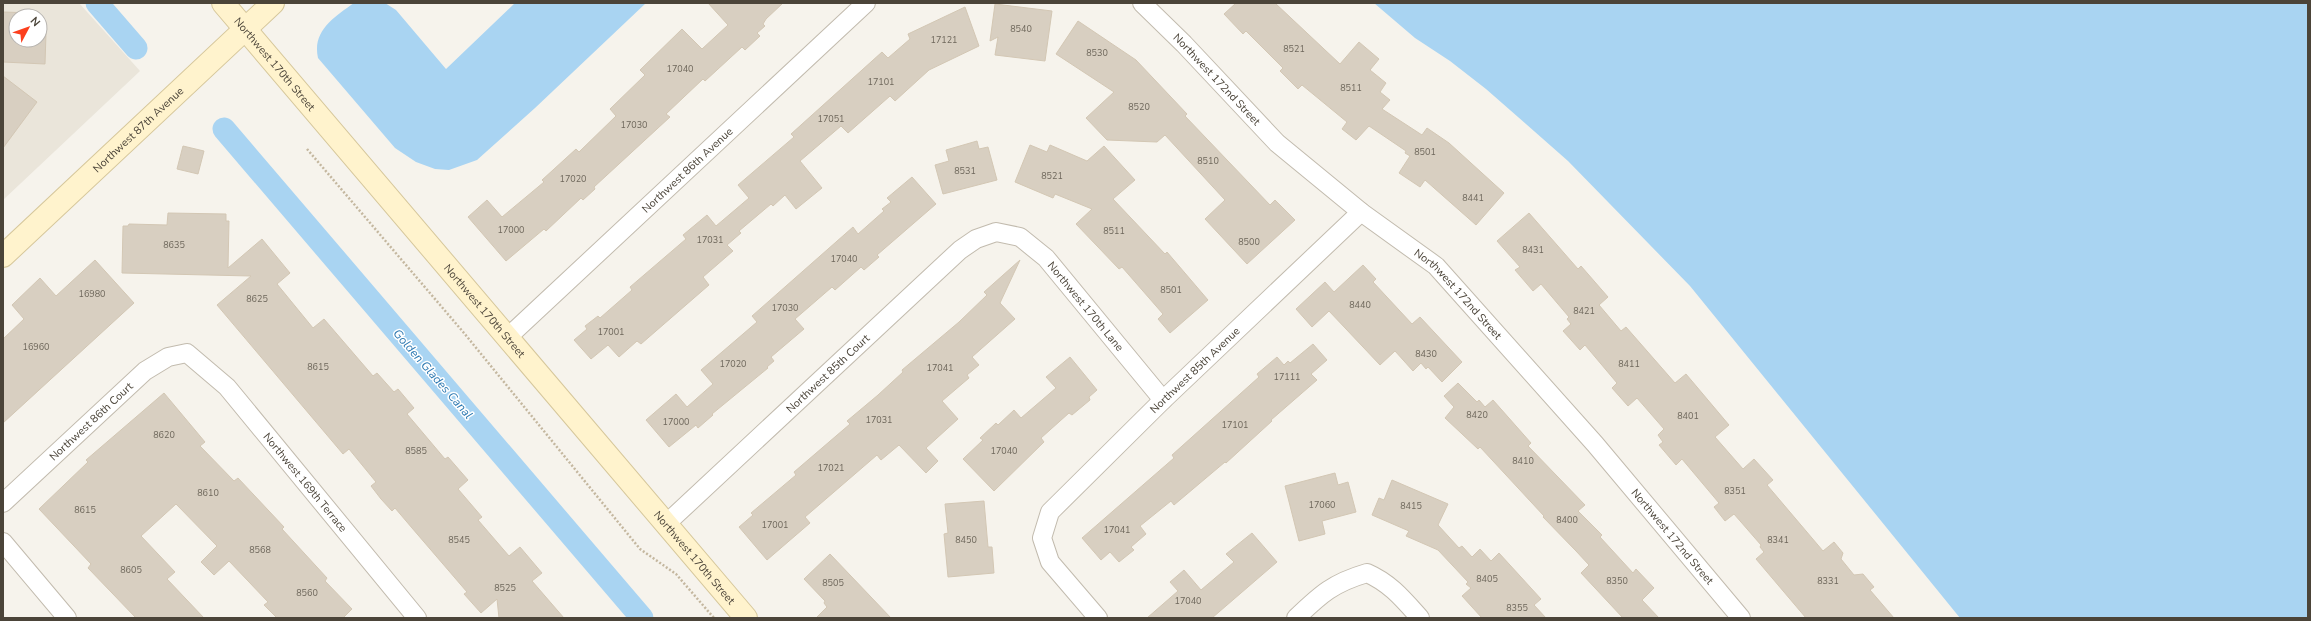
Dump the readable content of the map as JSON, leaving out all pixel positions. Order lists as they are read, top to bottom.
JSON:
{
  "streets": {
    "street": [
      "Northwest 170th Street",
      "Northwest 172nd Street",
      "Northwest 87th Avenue",
      "Northwest 86th Avenue",
      "Northwest 170th Lane",
      "Northwest 85th Avenue",
      "Northwest 85th Court",
      "Northwest 86th Court",
      "Northwest 169th Terrace"
    ]
  },
  "crossings": [
    ["Northwest 170th Street", "Northwest 87th Avenue"],
    ["Northwest 170th Street", "Northwest 86th Avenue"],
    ["Northwest 170th Street", "Northwest 85th Court"],
    ["Northwest 172nd Street", "Northwest 85th Avenue"],
    ["Northwest 170th Lane", "Northwest 85th Avenue"],
    ["Northwest 170th Lane", "Northwest 85th Court"],
    ["Northwest 86th Court", "Northwest 169th Terrace"]
  ],
  "water": ["Golden Glades Canal"],
  "house_numbers": [
    "8540",
    "17121",
    "8521",
    "8530",
    "17040",
    "17101",
    "8511",
    "8520",
    "17051",
    "17030",
    "8501",
    "8510",
    "8531",
    "8521",
    "17020",
    "8441",
    "17000",
    "8511",
    "17031",
    "8500",
    "8635",
    "8431",
    "17040",
    "8501",
    "16980",
    "8625",
    "8440",
    "17030",
    "8421",
    "17001",
    "16960",
    "8430",
    "17020",
    "8411",
    "8615",
    "17041",
    "17111",
    "8420",
    "8401",
    "17031",
    "17000",
    "17101",
    "8620",
    "8585",
    "17040",
    "8410",
    "17021",
    "8351",
    "8610",
    "17060",
    "8415",
    "8615",
    "8400",
    "17001",
    "17041",
    "8545",
    "8450",
    "8341",
    "8568",
    "8605",
    "8405",
    "8350",
    "8331",
    "8505",
    "8525",
    "8560",
    "17040",
    "8355"
  ],
  "north": "top right"
}
